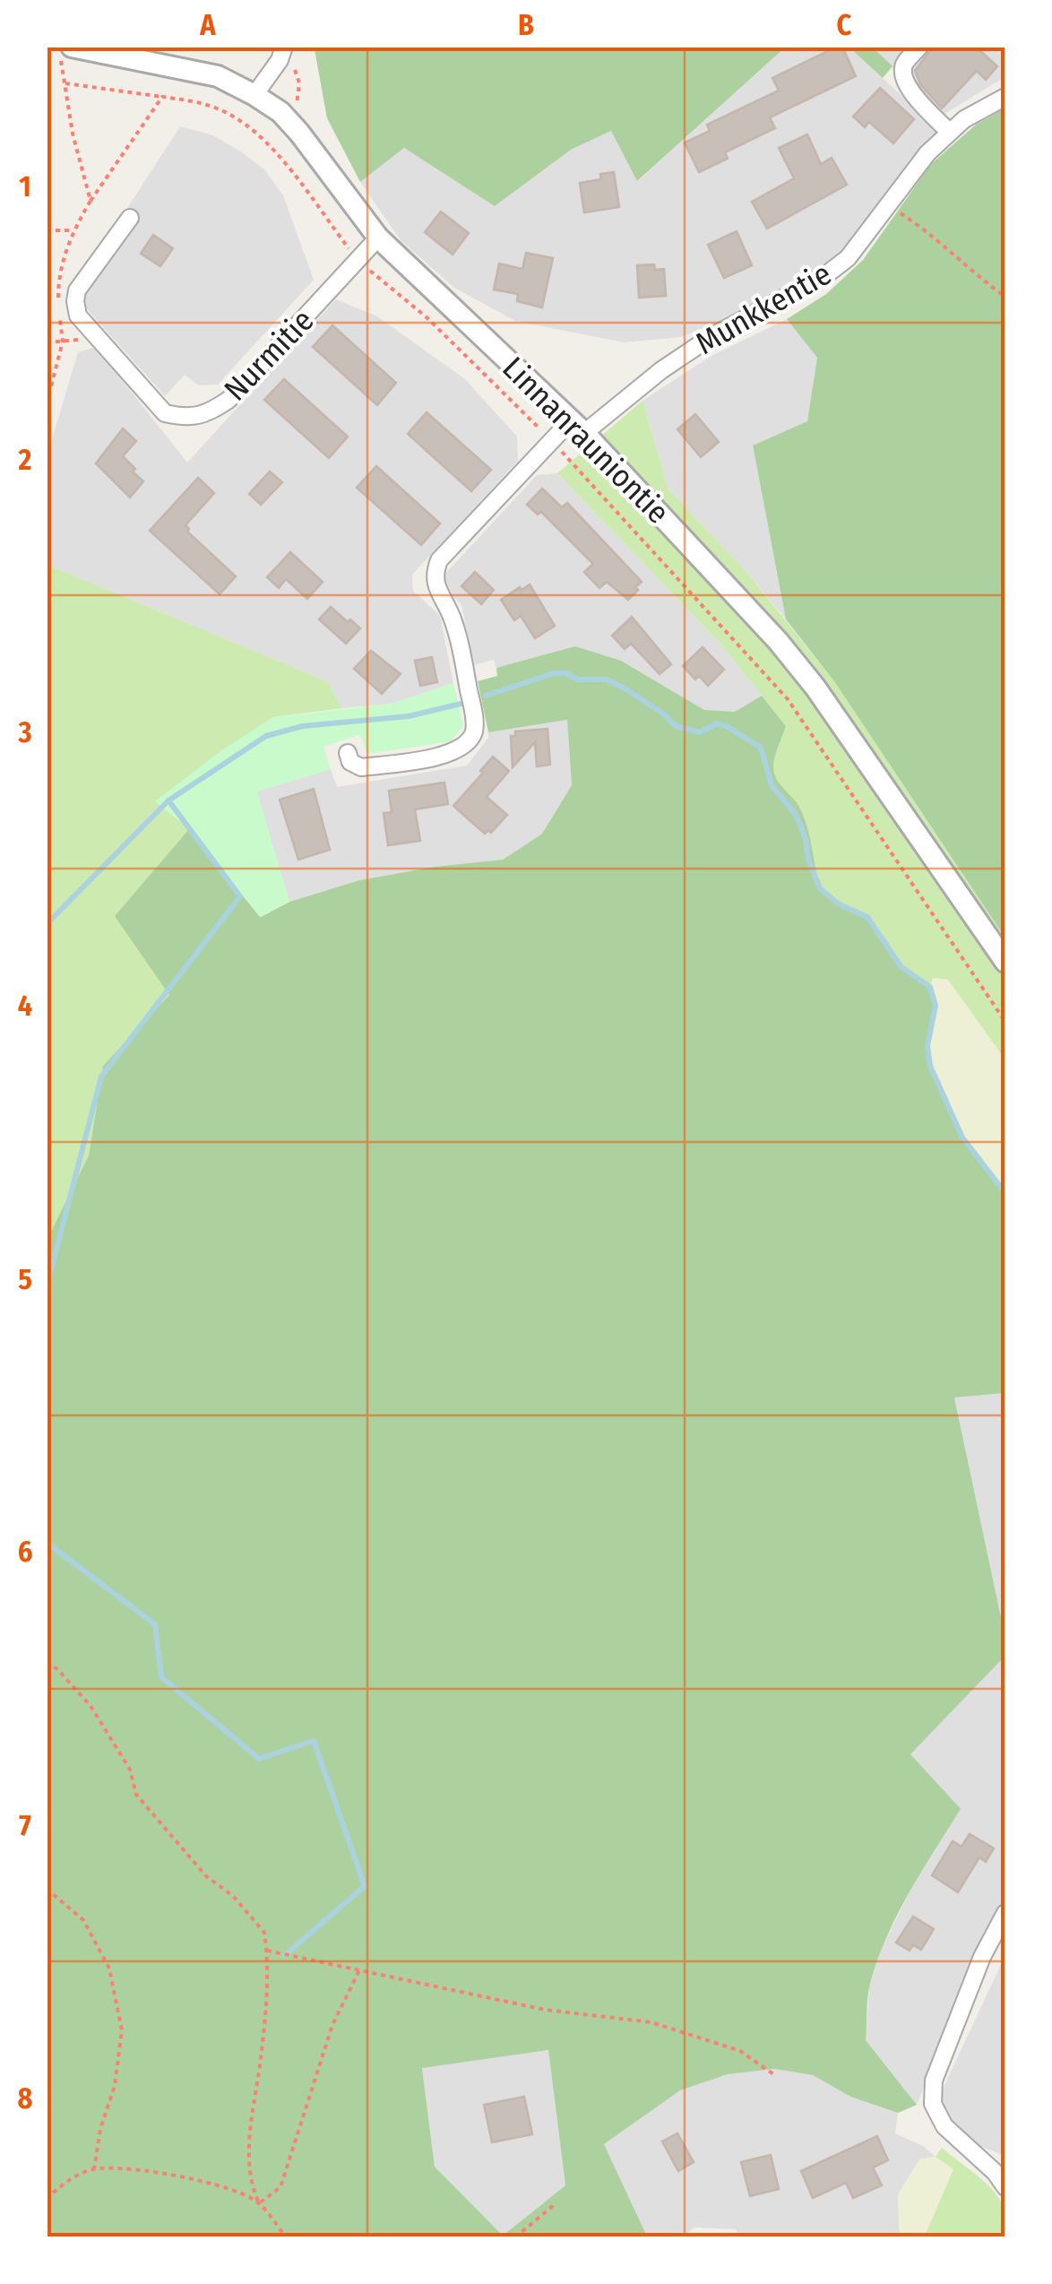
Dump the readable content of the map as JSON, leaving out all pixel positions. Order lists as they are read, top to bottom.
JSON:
{
  "streets": {
    "street": ["Munkkentie", "Nurmitie", "Linnanrauniontie"]
  },
  "crossings": [
    ["Munkkentie", "Linnanrauniontie"],
    ["Nurmitie", "Linnanrauniontie"]
  ],
  "grid": {
    "columns": ["A", "B", "C"],
    "rows": [
      "1",
      "2",
      "3",
      "4",
      "5",
      "6",
      "7",
      "8"
    ]
  }
}
